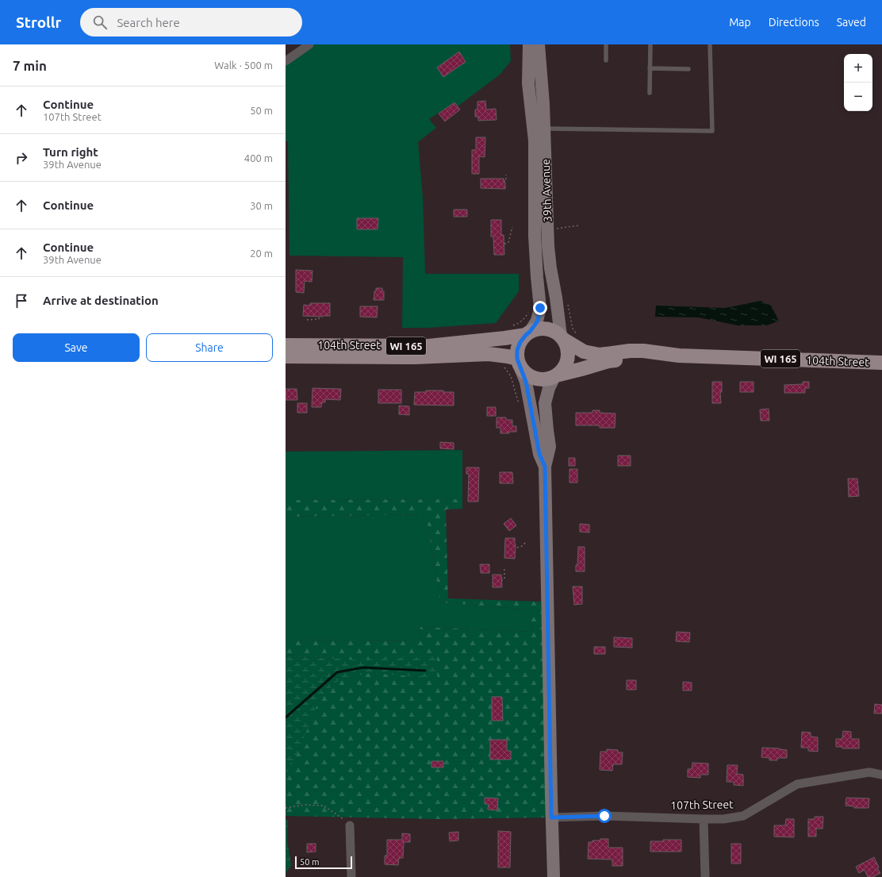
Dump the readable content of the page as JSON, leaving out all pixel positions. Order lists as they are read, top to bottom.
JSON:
{
  "streets": {
    "main road": ["39th Avenue", "104th Street", "WI 165"],
    "street": ["107th Street"]
  },
  "crossings": [
    ["39th Avenue", "104th Street"],
    ["39th Avenue", "WI 165"],
    ["104th Street", "WI 165"]
  ],
  "scale_bar": "50 m",
  "page": {
    "header": "Strollr",
    "search": "Search here",
    "nav": ["Map", "Directions", "Saved"],
    "heading": ["7 min", "Walk · 500 m"],
    "map_buttons": ["+", "−"],
    "list": [
      ["Continue", "107th Street", "50 m"],
      ["Turn right", "39th Avenue", "400 m"],
      ["Continue", "30 m"],
      ["Continue", "39th Avenue", "20 m"],
      "Arrive at destination"
    ],
    "buttons": ["Save", "Share"],
    "scale": "50 m"
  }
}
